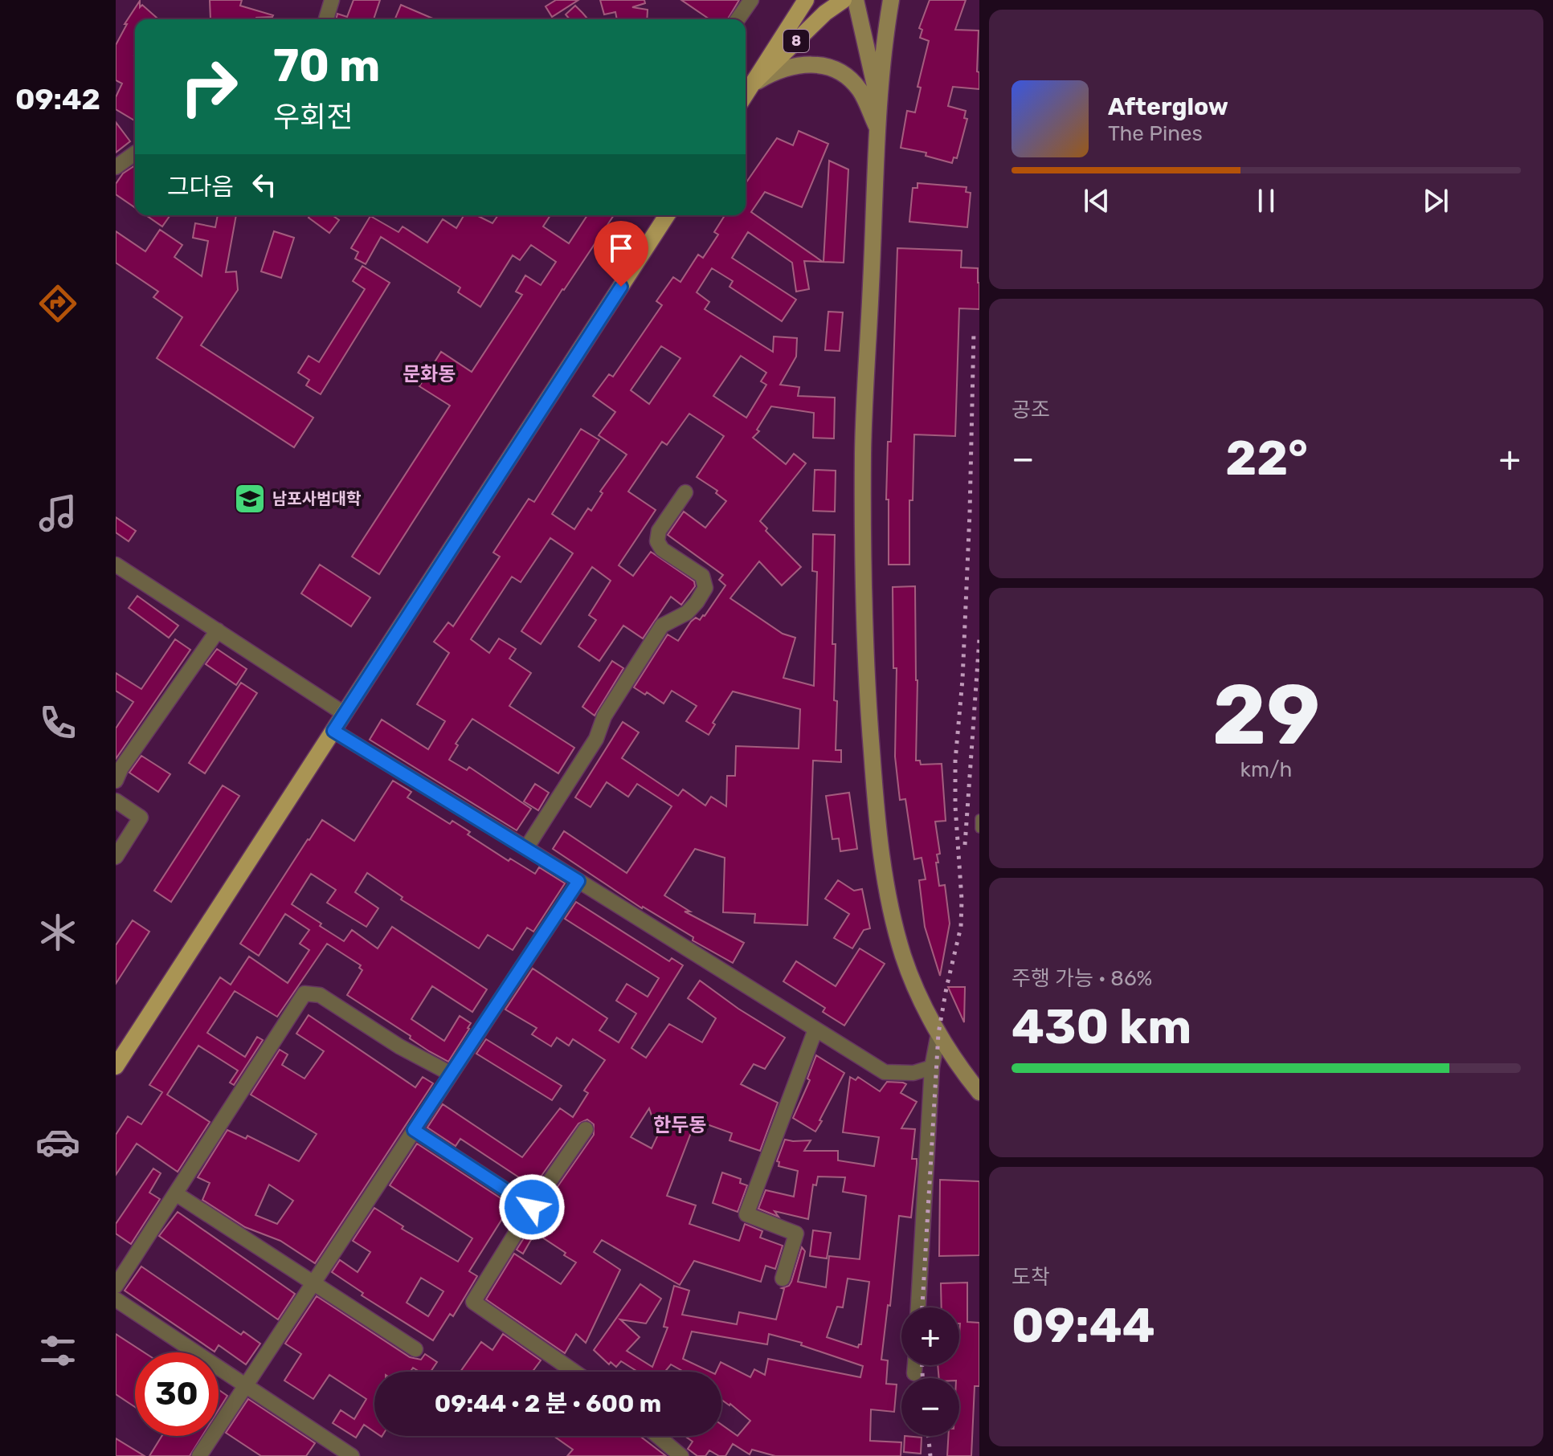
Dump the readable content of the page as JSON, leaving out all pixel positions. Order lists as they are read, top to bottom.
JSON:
{
  "streets": {
    "main road": ["8"]
  },
  "districts": ["문화동", "한두동"],
  "places": {
    "school or university": ["남포사범대학"]
  },
  "page": {
    "tabs": "09:42",
    "turn": ["70 m", "우회전"],
    "song": ["Afterglow", "The Pines"],
    "then": "그다음",
    "tile": [
      "공조",
      ["29", "km/h"],
      ["주행 가능 · 86%", "430 km"],
      ["도착", "09:44"]
    ],
    "heat": ["−", "22°", "+"],
    "map_buttons": ["+", "−"],
    "limit": "30",
    "trip": "09:44 · 2 분 · 600 m"
  }
}
